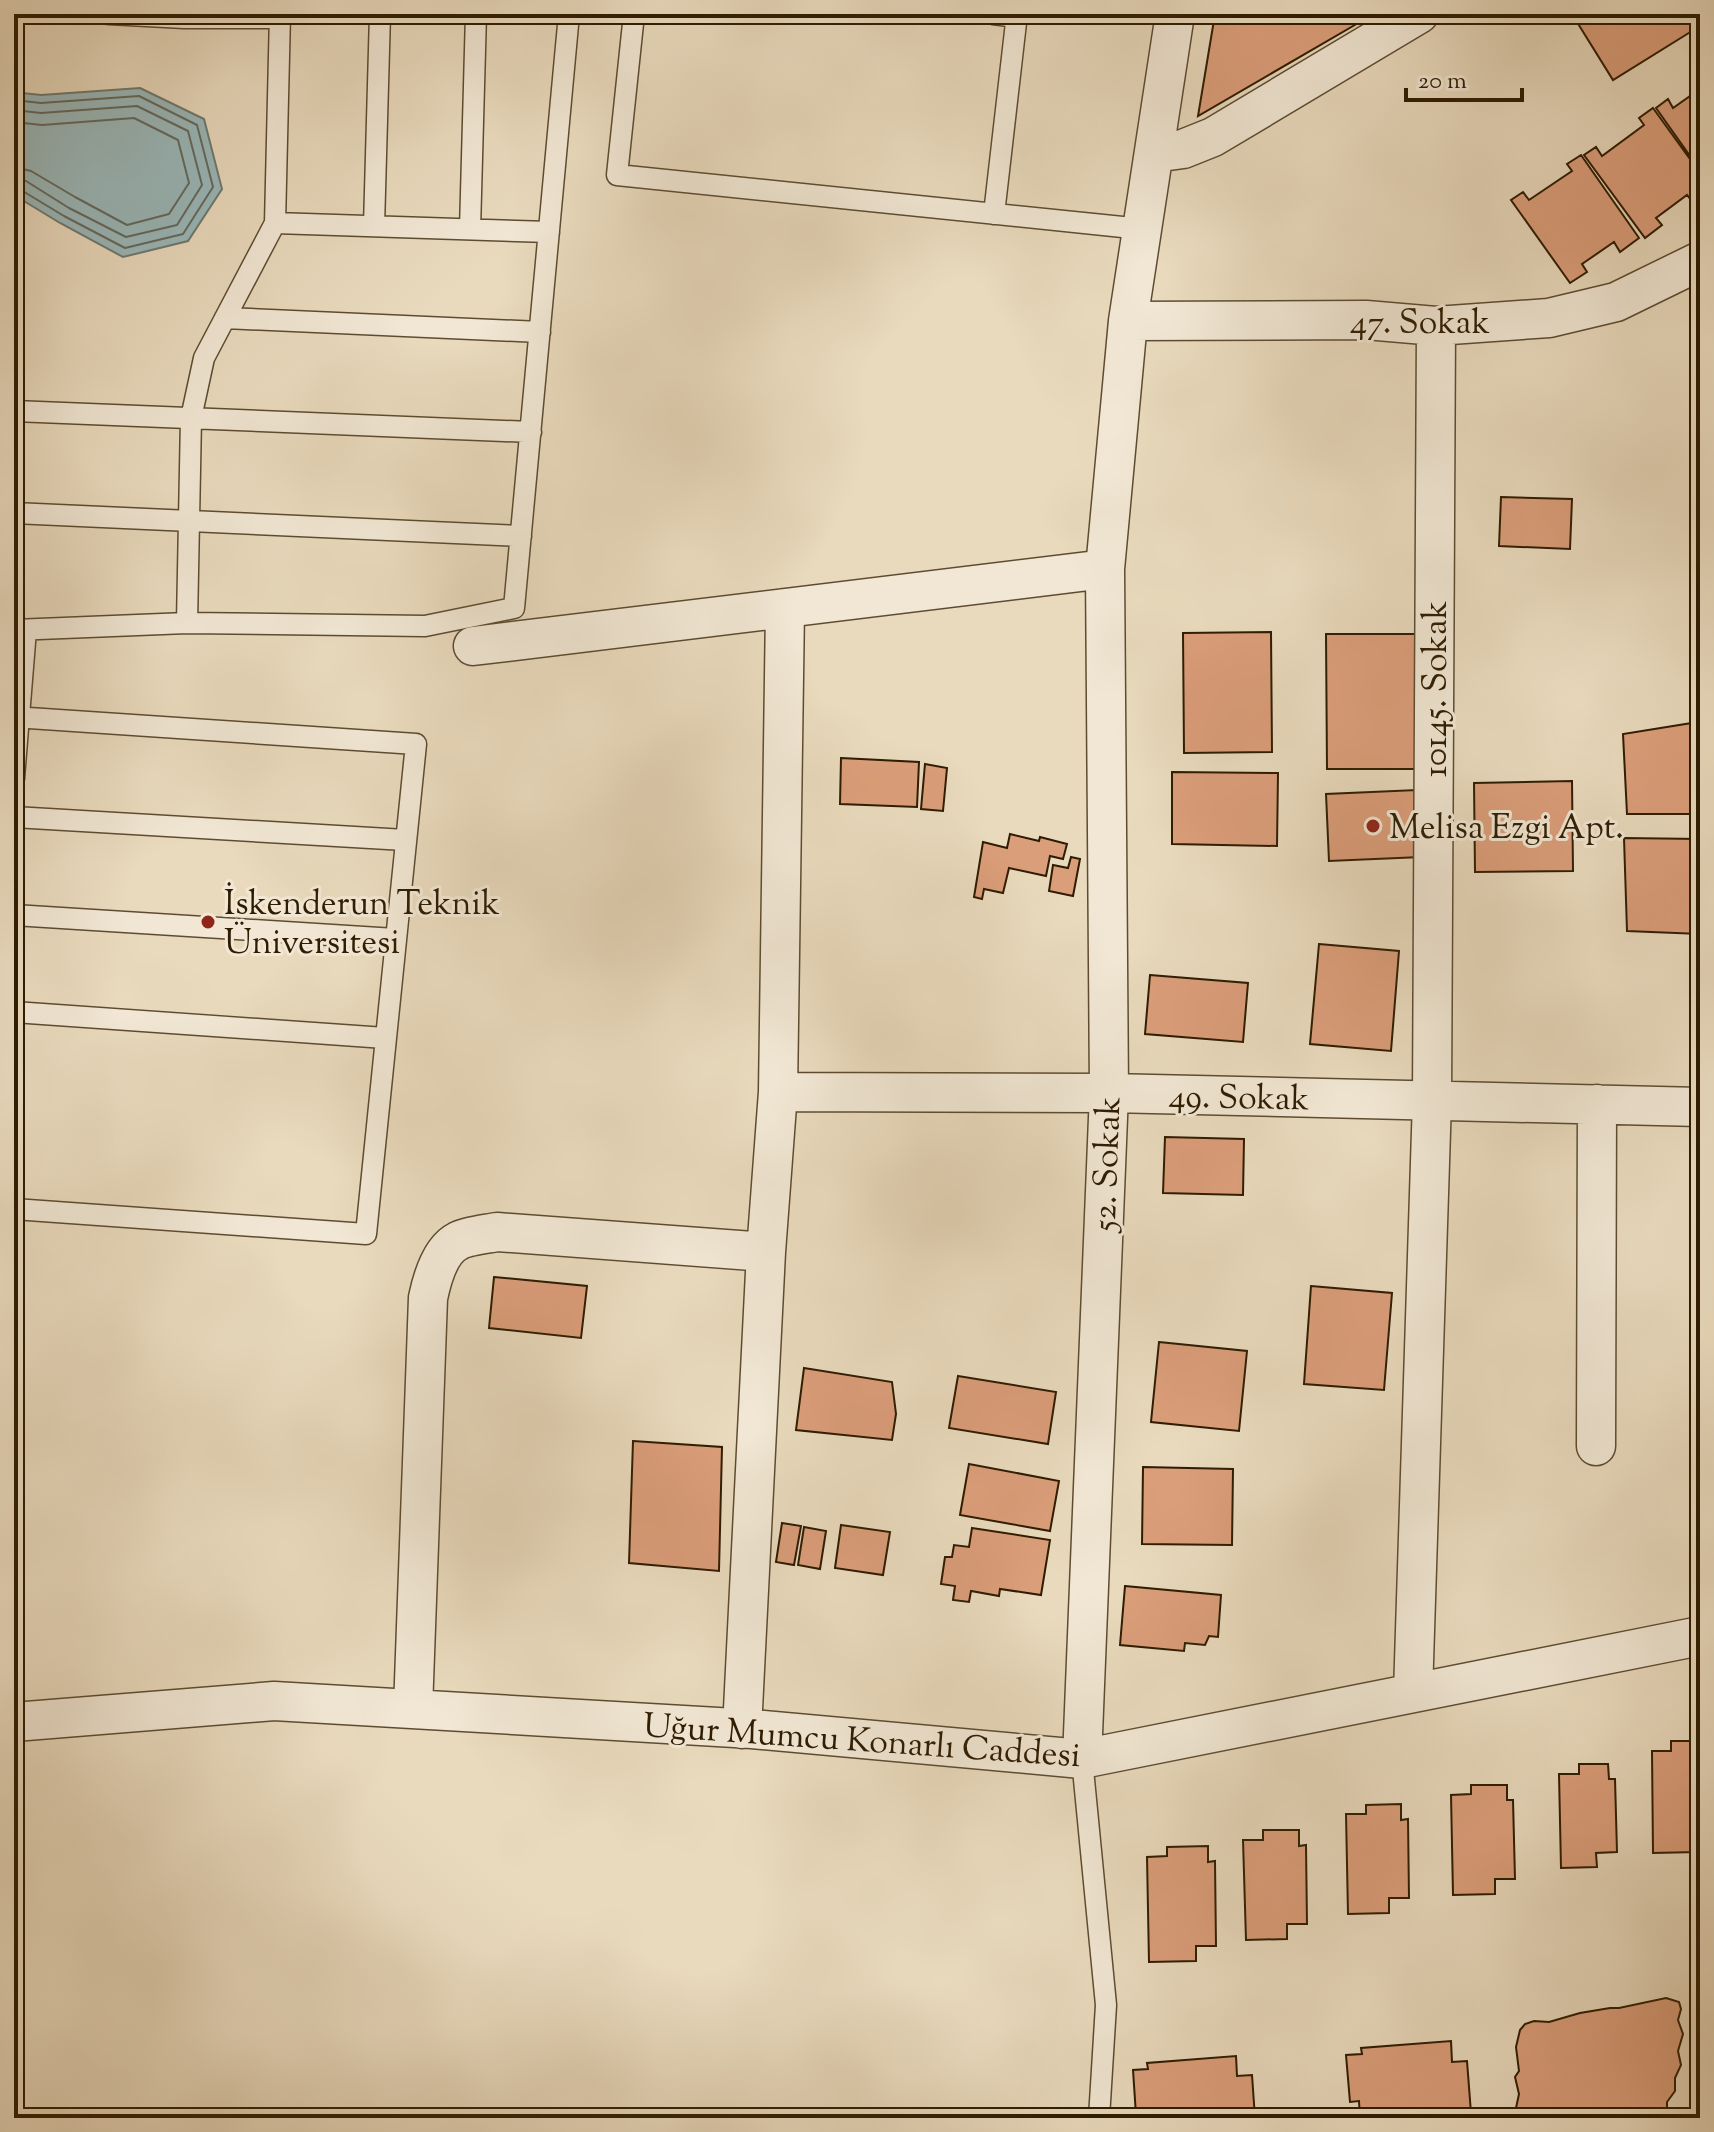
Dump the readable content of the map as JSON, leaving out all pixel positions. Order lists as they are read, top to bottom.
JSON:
{
  "streets": {
    "street": [
      "47. Sokak",
      "10145. Sokak",
      "49. Sokak",
      "52. Sokak",
      "Uğur Mumcu Konarlı Caddesi"
    ]
  },
  "crossings": [
    ["47. Sokak", "10145. Sokak"],
    ["47. Sokak", "52. Sokak"],
    ["10145. Sokak", "49. Sokak"],
    ["10145. Sokak", "Uğur Mumcu Konarlı Caddesi"],
    ["49. Sokak", "52. Sokak"],
    ["52. Sokak", "Uğur Mumcu Konarlı Caddesi"]
  ],
  "places": ["Melisa Ezgi Apt.", "İskenderun Teknik Üniversitesi"],
  "scale_bar": "20 m"
}
